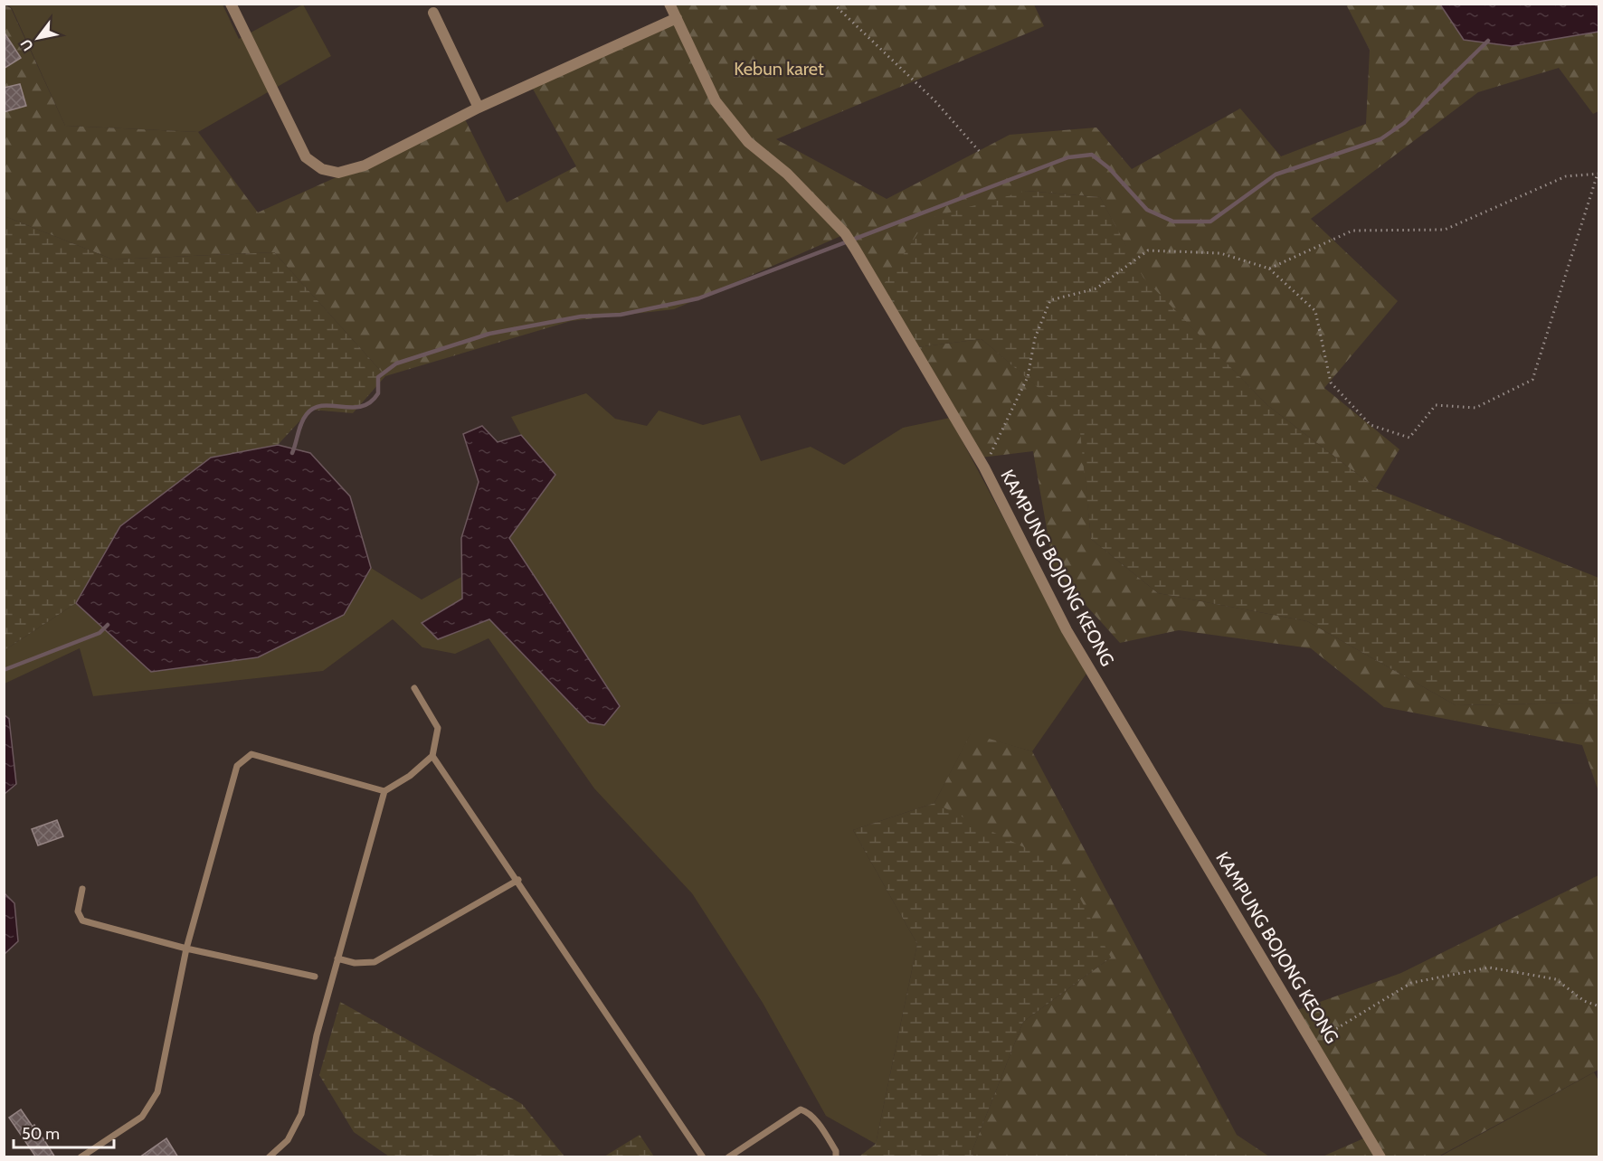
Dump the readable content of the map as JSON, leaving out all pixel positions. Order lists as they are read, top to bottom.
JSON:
{
  "streets": {
    "street": ["KAMPUNG BOJONG KEONG"]
  },
  "parks": ["Kebun karet"],
  "scale_bar": "50 m",
  "north": "bottom left"
}
